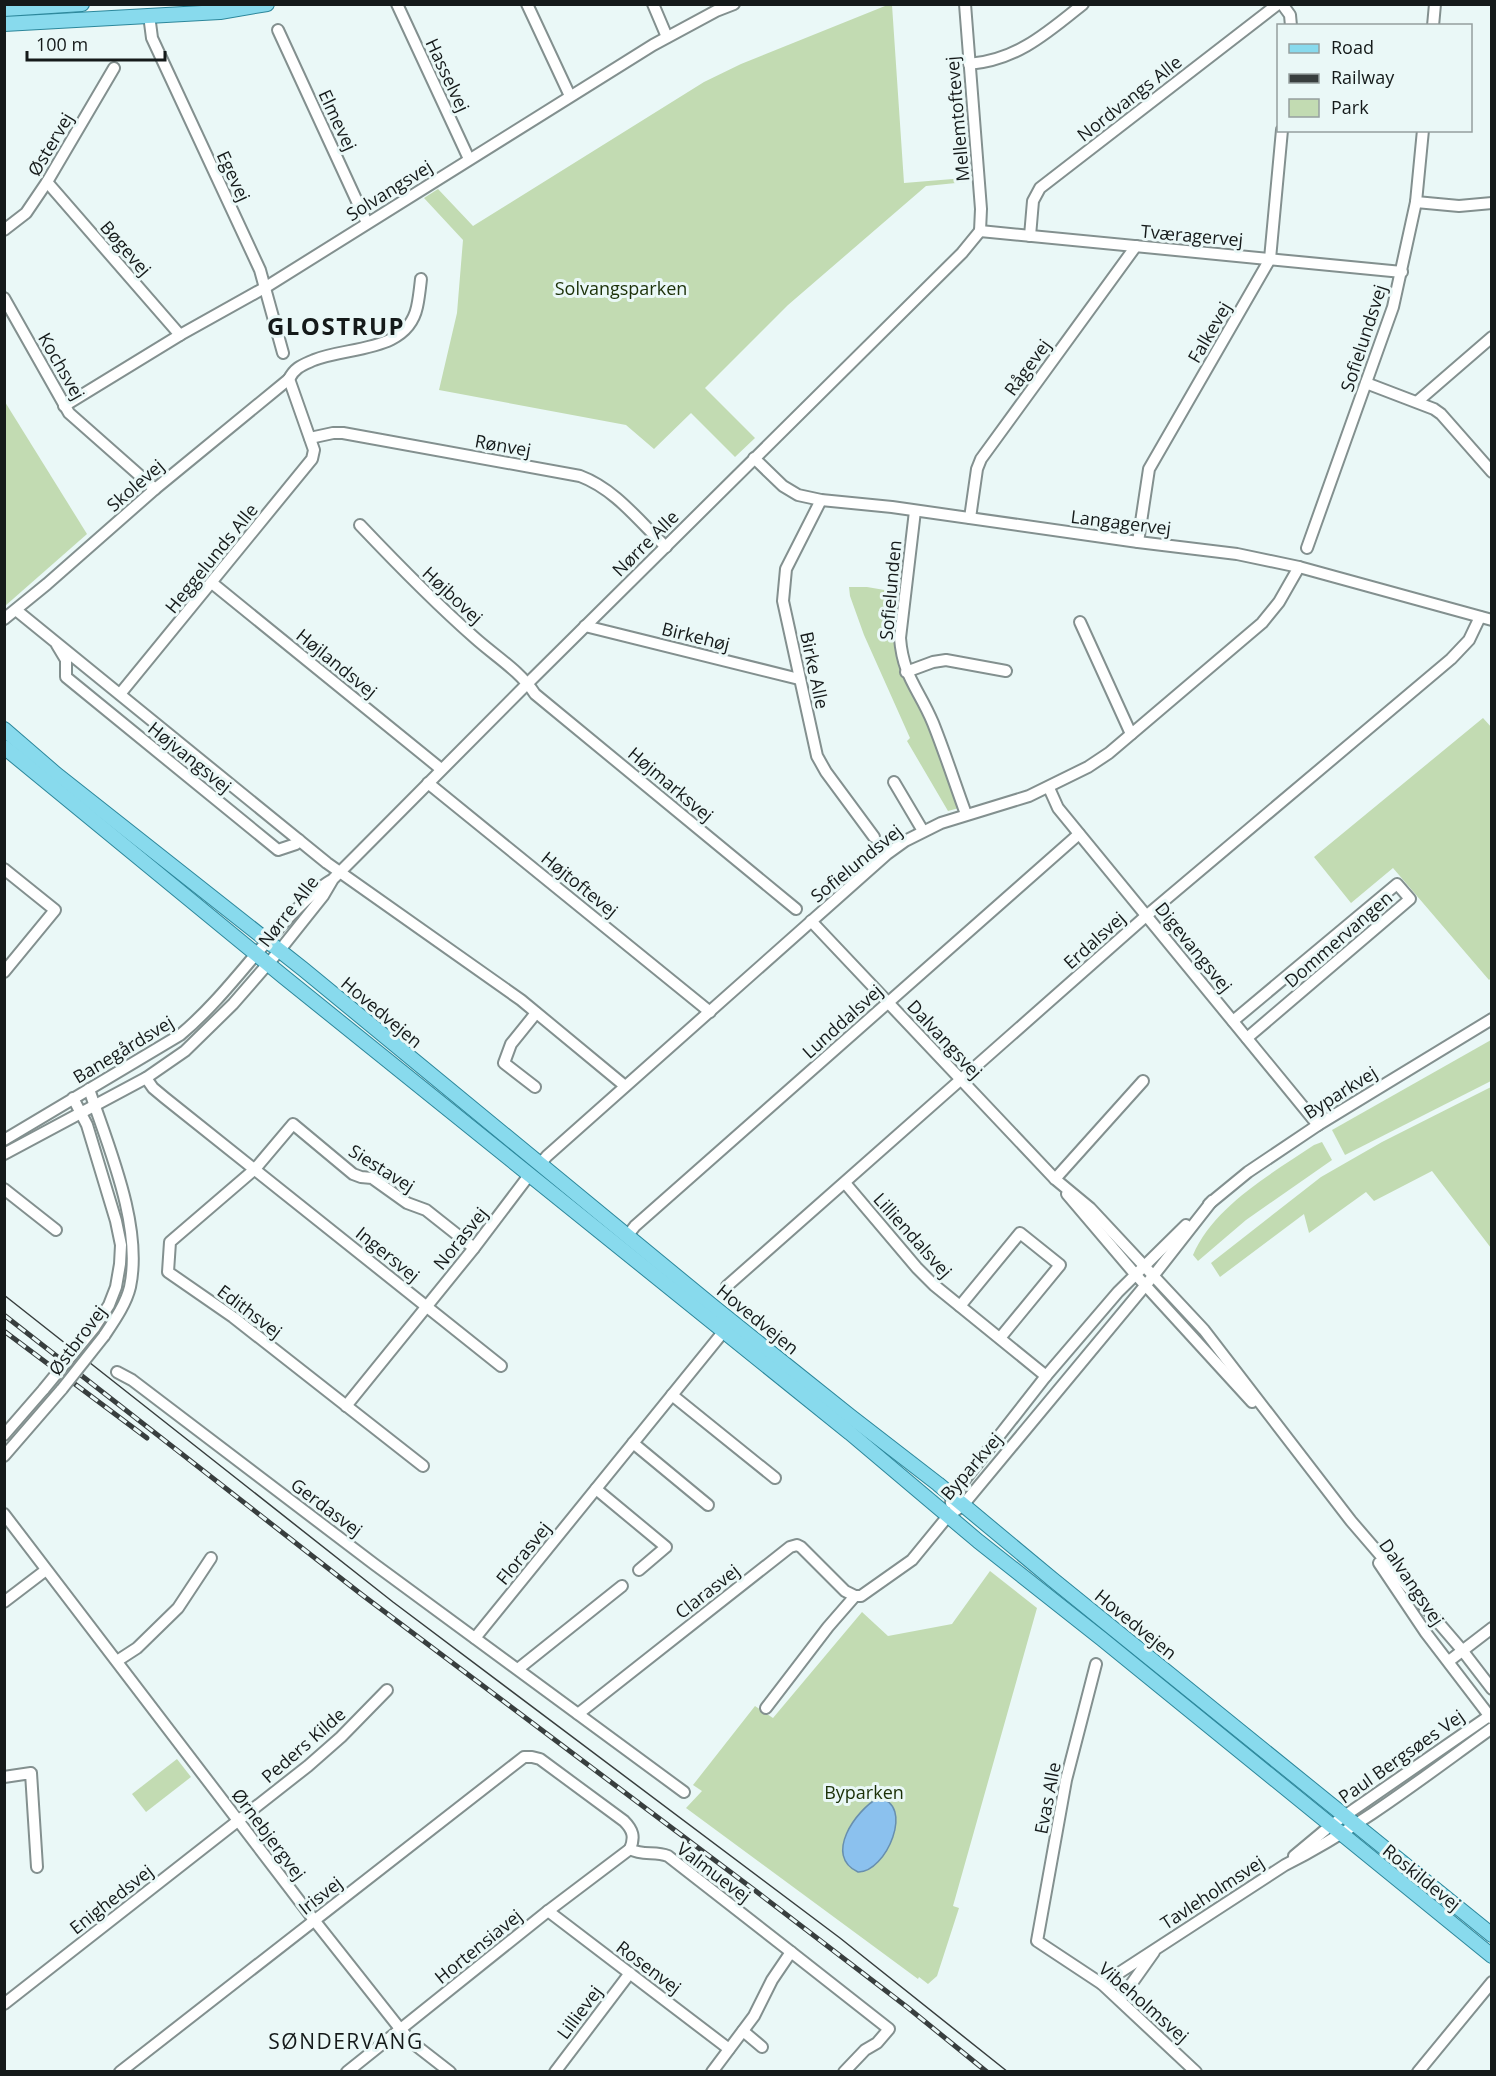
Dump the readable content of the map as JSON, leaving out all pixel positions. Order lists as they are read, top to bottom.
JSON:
{
  "streets": {
    "main road": ["Hovedvejen", "Roskildevej"],
    "street": [
      "Hasselvej",
      "Nordvangs Alle",
      "Mellemtoftevej",
      "Elmevej",
      "Østervej",
      "Egevej",
      "Solvangsvej",
      "Tværagervej",
      "Bøgevej",
      "Falkevej",
      "Sofielundsvej",
      "Kochsvej",
      "Rågevej",
      "Rønvej",
      "Skolevej",
      "Langagervej",
      "Nørre Alle",
      "Heggelunds Alle",
      "Sofielunden",
      "Højbovej",
      "Birkehøj",
      "Højlandsvej",
      "Birke Alle",
      "Højvangsvej",
      "Højmarksvej",
      "Højtoftevej",
      "Dommervangen",
      "Erdalsvej",
      "Digevangsvej",
      "Lunddalsvej",
      "Dalvangsvej",
      "Banegårdsvej",
      "Byparkvej",
      "Siestavej",
      "Lilliendalsvej",
      "Norasvej",
      "Ingersvej",
      "Edithsvej",
      "Østbrovej",
      "Gerdasvej",
      "Florasvej",
      "Clarasvej",
      "Peders Kilde",
      "Paul Bergsøes Vej",
      "Evas Alle",
      "Ørnebjergvej",
      "Valmuevej",
      "Tavleholmsvej",
      "Irisvej",
      "Enighedsvej",
      "Hortensiavej",
      "Rosenvej",
      "Vibeholmsvej",
      "Lillievej"
    ]
  },
  "crossings": [
    ["Hasselvej", "Solvangsvej"],
    ["Nordvangs Alle", "Tværagervej"],
    ["Mellemtoftevej", "Tværagervej"],
    ["Mellemtoftevej", "Nørre Alle"],
    ["Elmevej", "Solvangsvej"],
    ["Østervej", "Bøgevej"],
    ["Egevej", "Solvangsvej"],
    ["Solvangsvej", "Bøgevej"],
    ["Solvangsvej", "Kochsvej"],
    ["Tværagervej", "Falkevej"],
    ["Tværagervej", "Sofielundsvej"],
    ["Tværagervej", "Rågevej"],
    ["Tværagervej", "Nørre Alle"],
    ["Falkevej", "Langagervej"],
    ["Sofielundsvej", "Langagervej"],
    ["Sofielundsvej", "Sofielunden"],
    ["Sofielundsvej", "Højvangsvej"],
    ["Sofielundsvej", "Højtoftevej"],
    ["Sofielundsvej", "Digevangsvej"],
    ["Sofielundsvej", "Hovedvejen"],
    ["Sofielundsvej", "Dalvangsvej"],
    ["Kochsvej", "Skolevej"],
    ["Rågevej", "Langagervej"],
    ["Rønvej", "Nørre Alle"],
    ["Rønvej", "Heggelunds Alle"],
    ["Skolevej", "Højvangsvej"],
    ["Langagervej", "Nørre Alle"],
    ["Langagervej", "Sofielunden"],
    ["Langagervej", "Birke Alle"],
    ["Langagervej", "Erdalsvej"],
    ["Nørre Alle", "Højbovej"],
    ["Nørre Alle", "Birkehøj"],
    ["Nørre Alle", "Højlandsvej"],
    ["Nørre Alle", "Højvangsvej"],
    ["Nørre Alle", "Højmarksvej"],
    ["Nørre Alle", "Højtoftevej"],
    ["Nørre Alle", "Hovedvejen"],
    ["Nørre Alle", "Banegårdsvej"],
    ["Heggelunds Alle", "Højlandsvej"],
    ["Heggelunds Alle", "Højvangsvej"],
    ["Højbovej", "Højmarksvej"],
    ["Birkehøj", "Birke Alle"],
    ["Dommervangen", "Digevangsvej"],
    ["Erdalsvej", "Digevangsvej"],
    ["Erdalsvej", "Dalvangsvej"],
    ["Erdalsvej", "Lilliendalsvej"],
    ["Digevangsvej", "Lunddalsvej"],
    ["Digevangsvej", "Byparkvej"],
    ["Hovedvejen", "Lunddalsvej"],
    ["Hovedvejen", "Banegårdsvej"],
    ["Hovedvejen", "Byparkvej"],
    ["Hovedvejen", "Norasvej"],
    ["Hovedvejen", "Florasvej"],
    ["Hovedvejen", "Paul Bergsøes Vej"],
    ["Hovedvejen", "Roskildevej"],
    ["Hovedvejen", "Tavleholmsvej"],
    ["Lunddalsvej", "Dalvangsvej"],
    ["Dalvangsvej", "Byparkvej"],
    ["Dalvangsvej", "Paul Bergsøes Vej"],
    ["Banegårdsvej", "Østbrovej"],
    ["Byparkvej", "Lilliendalsvej"],
    ["Byparkvej", "Clarasvej"],
    ["Siestavej", "Norasvej"],
    ["Siestavej", "Ingersvej"],
    ["Siestavej", "Edithsvej"],
    ["Norasvej", "Ingersvej"],
    ["Norasvej", "Edithsvej"],
    ["Ingersvej", "Edithsvej"],
    ["Gerdasvej", "Florasvej"],
    ["Gerdasvej", "Clarasvej"],
    ["Peders Kilde", "Ørnebjergvej"],
    ["Peders Kilde", "Enighedsvej"],
    ["Paul Bergsøes Vej", "Roskildevej"],
    ["Paul Bergsøes Vej", "Tavleholmsvej"],
    ["Evas Alle", "Vibeholmsvej"],
    ["Ørnebjergvej", "Irisvej"],
    ["Ørnebjergvej", "Enighedsvej"],
    ["Ørnebjergvej", "Hortensiavej"],
    ["Valmuevej", "Irisvej"],
    ["Valmuevej", "Hortensiavej"],
    ["Roskildevej", "Tavleholmsvej"],
    ["Tavleholmsvej", "Vibeholmsvej"],
    ["Irisvej", "Hortensiavej"],
    ["Hortensiavej", "Rosenvej"],
    ["Rosenvej", "Lillievej"]
  ],
  "districts": ["GLOSTRUP", "SØNDERVANG"],
  "parks": ["Solvangsparken", "Byparken"],
  "legend": ["Road", "Railway", "Park"],
  "scale_bar": "100 m"
}
